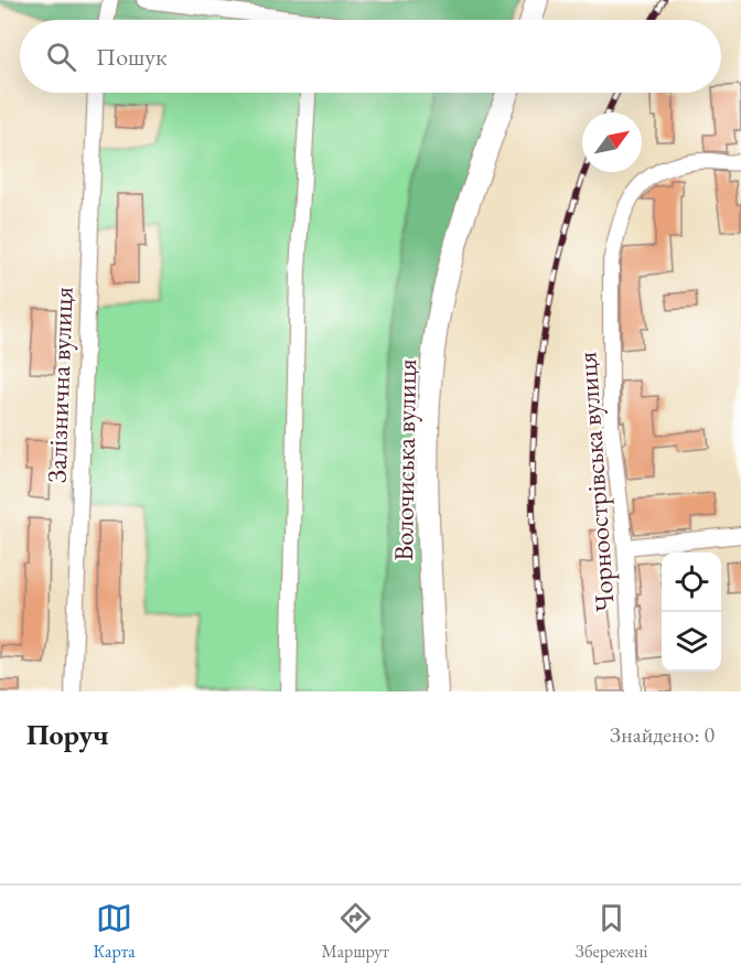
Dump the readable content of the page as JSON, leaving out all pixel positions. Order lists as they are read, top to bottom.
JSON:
{
  "streets": {
    "main road": ["Волочиська вулиця"],
    "street": ["Залізнична вулиця", "Чорноострівська вулиця"]
  },
  "north": "top right",
  "page": {
    "search": "Пошук",
    "heading": ["Поруч", "Знайдено: 0"],
    "nav": ["Карта", "Маршрут", "Збережені"]
  }
}
